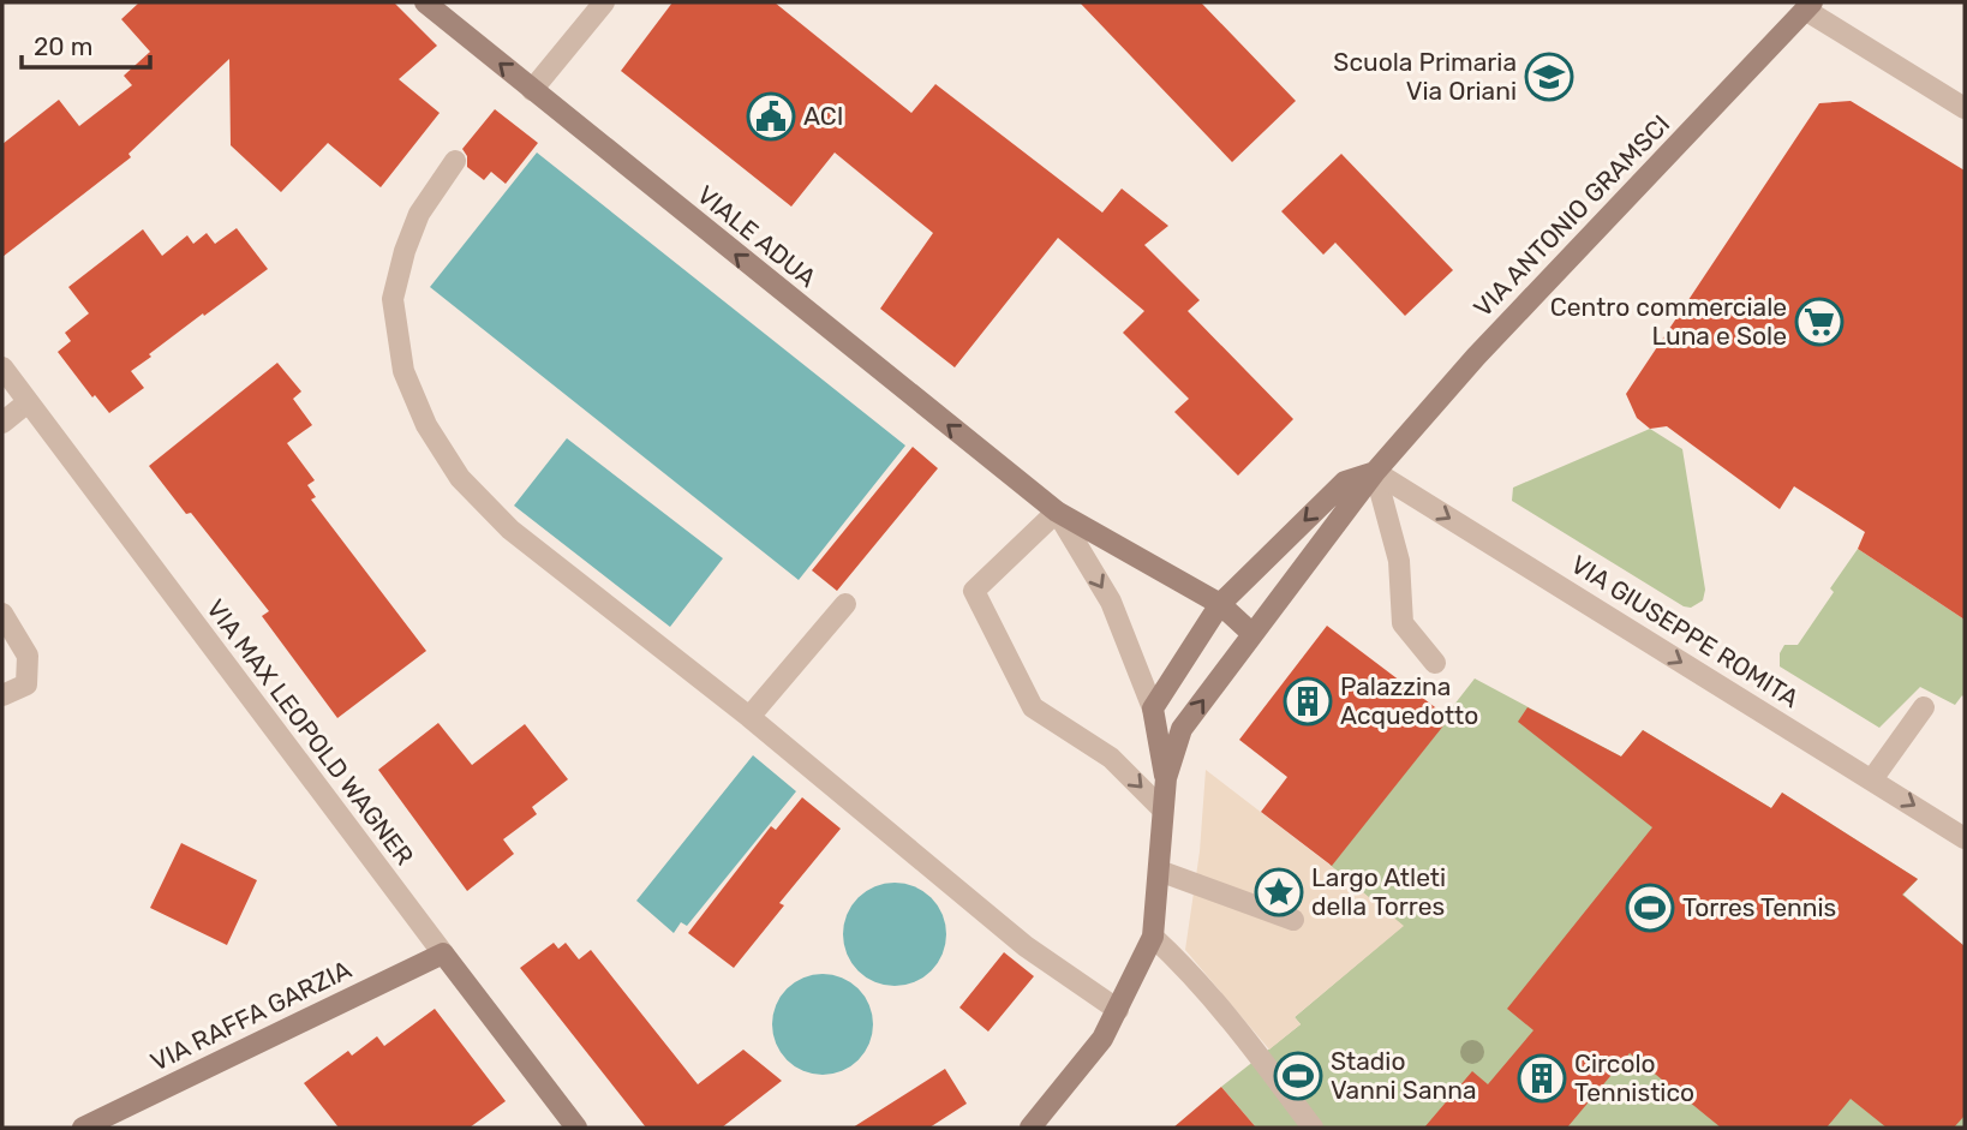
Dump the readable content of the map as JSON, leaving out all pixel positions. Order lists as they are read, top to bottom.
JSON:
{
  "streets": {
    "main road": [
      "VIA ANTONIO GRAMSCI",
      "VIALE ADUA",
      "VIA MAX LEOPOLD WAGNER",
      "VIA RAFFA GARZIA"
    ],
    "street": ["VIA GIUSEPPE ROMITA"]
  },
  "crossings": [
    ["VIA ANTONIO GRAMSCI", "VIALE ADUA"],
    ["VIA ANTONIO GRAMSCI", "VIA GIUSEPPE ROMITA"],
    ["VIA MAX LEOPOLD WAGNER", "VIA RAFFA GARZIA"]
  ],
  "one_way": ["VIA GIUSEPPE ROMITA"],
  "places": {
    "school or university": ["Scuola Primaria Via Oriani"],
    "public building": ["ACI"],
    "supermarket": ["Centro commerciale Luna e Sole"],
    "building": ["Palazzina Acquedotto", "Circolo Tennistico"],
    "place": ["Largo Atleti della Torres"],
    "sports": ["Torres Tennis", "Stadio Vanni Sanna"]
  },
  "scale_bar": "20 m"
}
